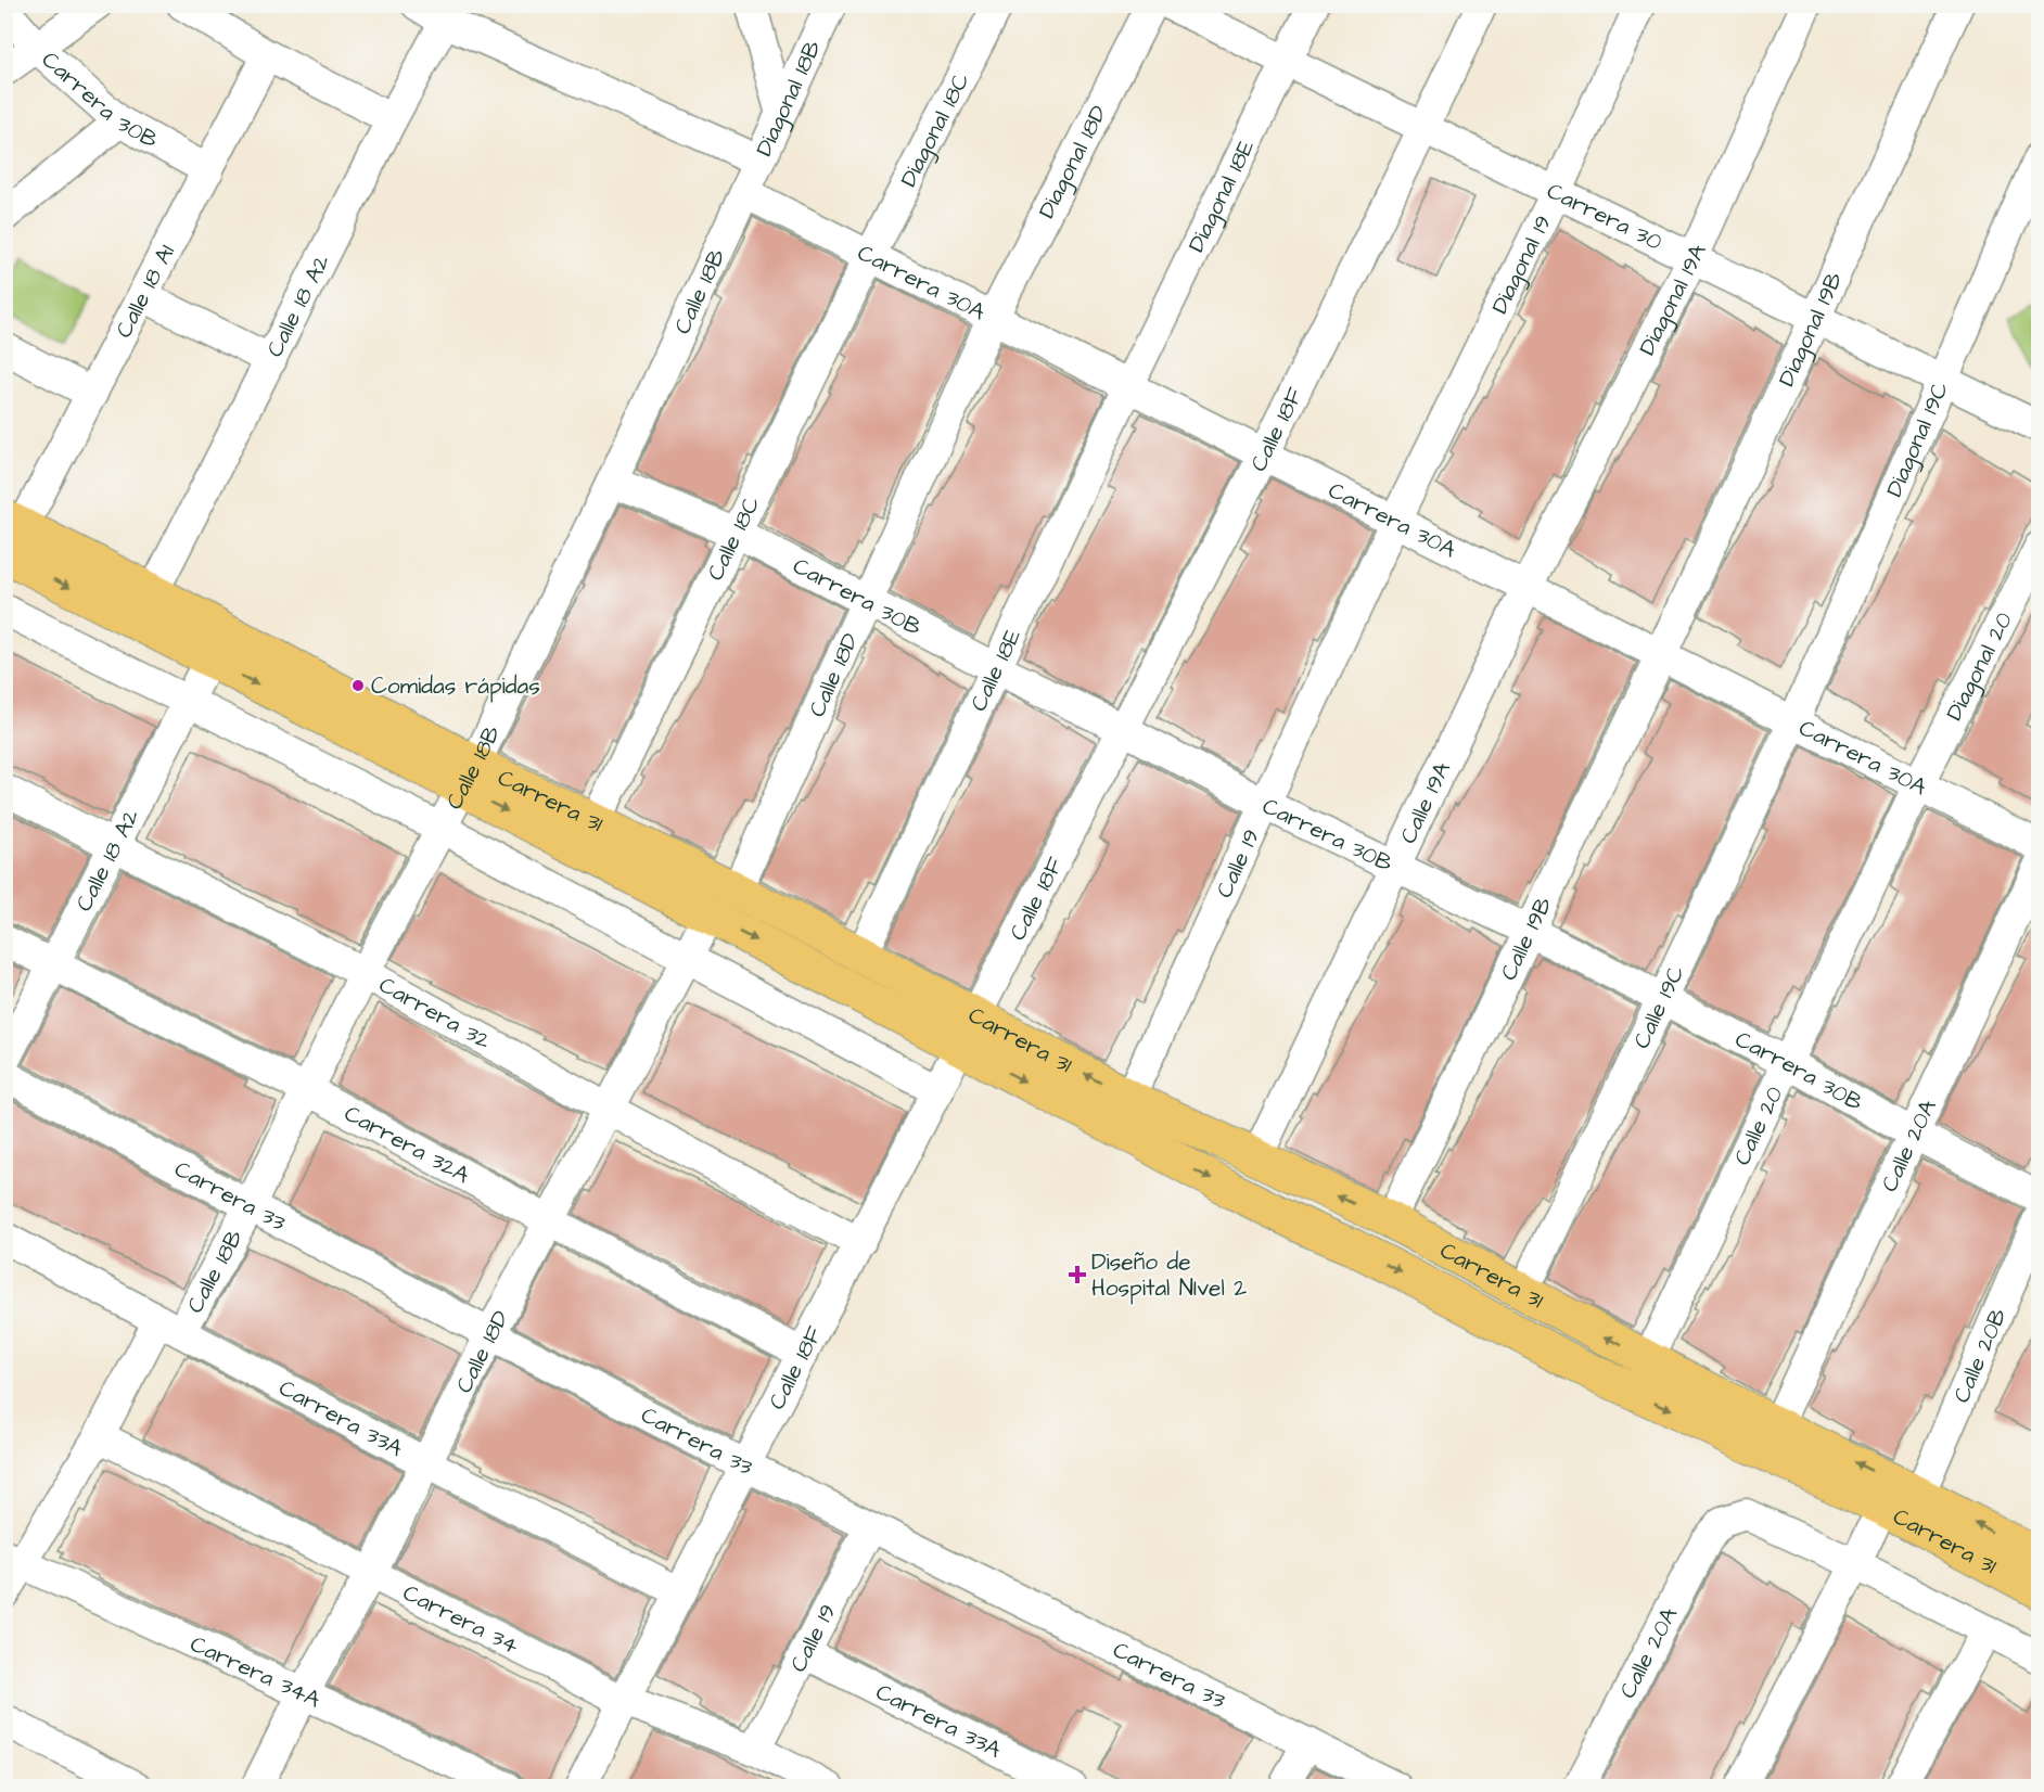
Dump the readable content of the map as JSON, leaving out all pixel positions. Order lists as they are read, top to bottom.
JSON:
{
  "streets": {
    "main road": ["Carrera 31"],
    "street": [
      "Carrera 30B",
      "Diagonal 18B",
      "Diagonal 18C",
      "Diagonal 18D",
      "Diagonal 18E",
      "Carrera 30",
      "Diagonal 19",
      "Carrera 30A",
      "Calle 18 A1",
      "Calle 18B",
      "Diagonal 19A",
      "Calle 18 A2",
      "Diagonal 19B",
      "Calle 18F",
      "Diagonal 19C",
      "Calle 18C",
      "Diagonal 20",
      "Calle 18E",
      "Calle 18D",
      "Calle 19A",
      "Calle 19",
      "Calle 19B",
      "Calle 19C",
      "Carrera 32",
      "Calle 20",
      "Carrera 32A",
      "Calle 20A",
      "Carrera 33",
      "Calle 20B",
      "Carrera 33A",
      "Carrera 34",
      "Carrera 34A"
    ]
  },
  "crossings": [
    ["Carrera 30B", "Calle 18 A1"],
    ["Carrera 30B", "Calle 18B"],
    ["Carrera 30B", "Calle 18F"],
    ["Carrera 30B", "Calle 18C"],
    ["Carrera 30B", "Calle 18E"],
    ["Carrera 30B", "Calle 18D"],
    ["Carrera 30B", "Calle 19A"],
    ["Carrera 30B", "Calle 19"],
    ["Carrera 30B", "Calle 19B"],
    ["Carrera 30B", "Calle 19C"],
    ["Carrera 30B", "Calle 20"],
    ["Carrera 30B", "Calle 20A"],
    ["Diagonal 18B", "Carrera 30A"],
    ["Diagonal 18B", "Calle 18B"],
    ["Diagonal 18C", "Carrera 30A"],
    ["Diagonal 18C", "Calle 18C"],
    ["Diagonal 18D", "Carrera 30A"],
    ["Diagonal 18D", "Calle 18D"],
    ["Diagonal 18E", "Carrera 30"],
    ["Diagonal 18E", "Carrera 30A"],
    ["Diagonal 18E", "Calle 18E"],
    ["Carrera 30", "Diagonal 19"],
    ["Carrera 30", "Diagonal 19A"],
    ["Carrera 30", "Diagonal 19B"],
    ["Carrera 30", "Calle 18F"],
    ["Carrera 30", "Diagonal 19C"],
    ["Diagonal 19", "Carrera 30A"],
    ["Diagonal 19", "Calle 19"],
    ["Carrera 30A", "Calle 18B"],
    ["Carrera 30A", "Diagonal 19A"],
    ["Carrera 30A", "Diagonal 19B"],
    ["Carrera 30A", "Calle 18F"],
    ["Carrera 30A", "Diagonal 19C"],
    ["Carrera 30A", "Calle 18C"],
    ["Carrera 30A", "Diagonal 20"],
    ["Carrera 30A", "Calle 18E"],
    ["Carrera 30A", "Calle 18D"],
    ["Carrera 30A", "Calle 19A"],
    ["Carrera 30A", "Calle 19"],
    ["Carrera 30A", "Calle 19B"],
    ["Carrera 30A", "Calle 19C"],
    ["Carrera 30A", "Calle 20"],
    ["Calle 18 A1", "Carrera 31"],
    ["Calle 18B", "Carrera 31"],
    ["Calle 18B", "Carrera 32"],
    ["Calle 18B", "Carrera 32A"],
    ["Calle 18B", "Carrera 33"],
    ["Calle 18B", "Carrera 33A"],
    ["Calle 18B", "Carrera 34"],
    ["Calle 18B", "Carrera 34A"],
    ["Diagonal 19A", "Calle 19A"],
    ["Calle 18 A2", "Carrera 31"],
    ["Calle 18 A2", "Carrera 32"],
    ["Calle 18 A2", "Carrera 32A"],
    ["Diagonal 19B", "Calle 19B"],
    ["Calle 18F", "Carrera 31"],
    ["Calle 18F", "Carrera 32"],
    ["Calle 18F", "Carrera 32A"],
    ["Calle 18F", "Carrera 33"],
    ["Calle 18F", "Carrera 33A"],
    ["Calle 18F", "Carrera 34"],
    ["Diagonal 19C", "Calle 19C"],
    ["Calle 18C", "Carrera 31"],
    ["Diagonal 20", "Calle 20"],
    ["Calle 18E", "Carrera 31"],
    ["Calle 18D", "Carrera 31"],
    ["Calle 18D", "Carrera 32"],
    ["Calle 18D", "Carrera 32A"],
    ["Calle 18D", "Carrera 33"],
    ["Calle 18D", "Carrera 33A"],
    ["Calle 18D", "Carrera 34"],
    ["Calle 18D", "Carrera 34A"],
    ["Carrera 31", "Calle 19A"],
    ["Carrera 31", "Calle 19"],
    ["Carrera 31", "Calle 19B"],
    ["Carrera 31", "Calle 19C"],
    ["Carrera 31", "Calle 20"],
    ["Carrera 31", "Calle 20A"],
    ["Carrera 31", "Calle 20B"],
    ["Calle 19", "Carrera 33"],
    ["Calle 19", "Carrera 33A"],
    ["Calle 19", "Carrera 34"],
    ["Calle 20A", "Calle 20B"]
  ],
  "places": {
    "other": ["Comidas rápidas"],
    "health": ["Diseño de Hospital NIvel 2"]
  }
}
